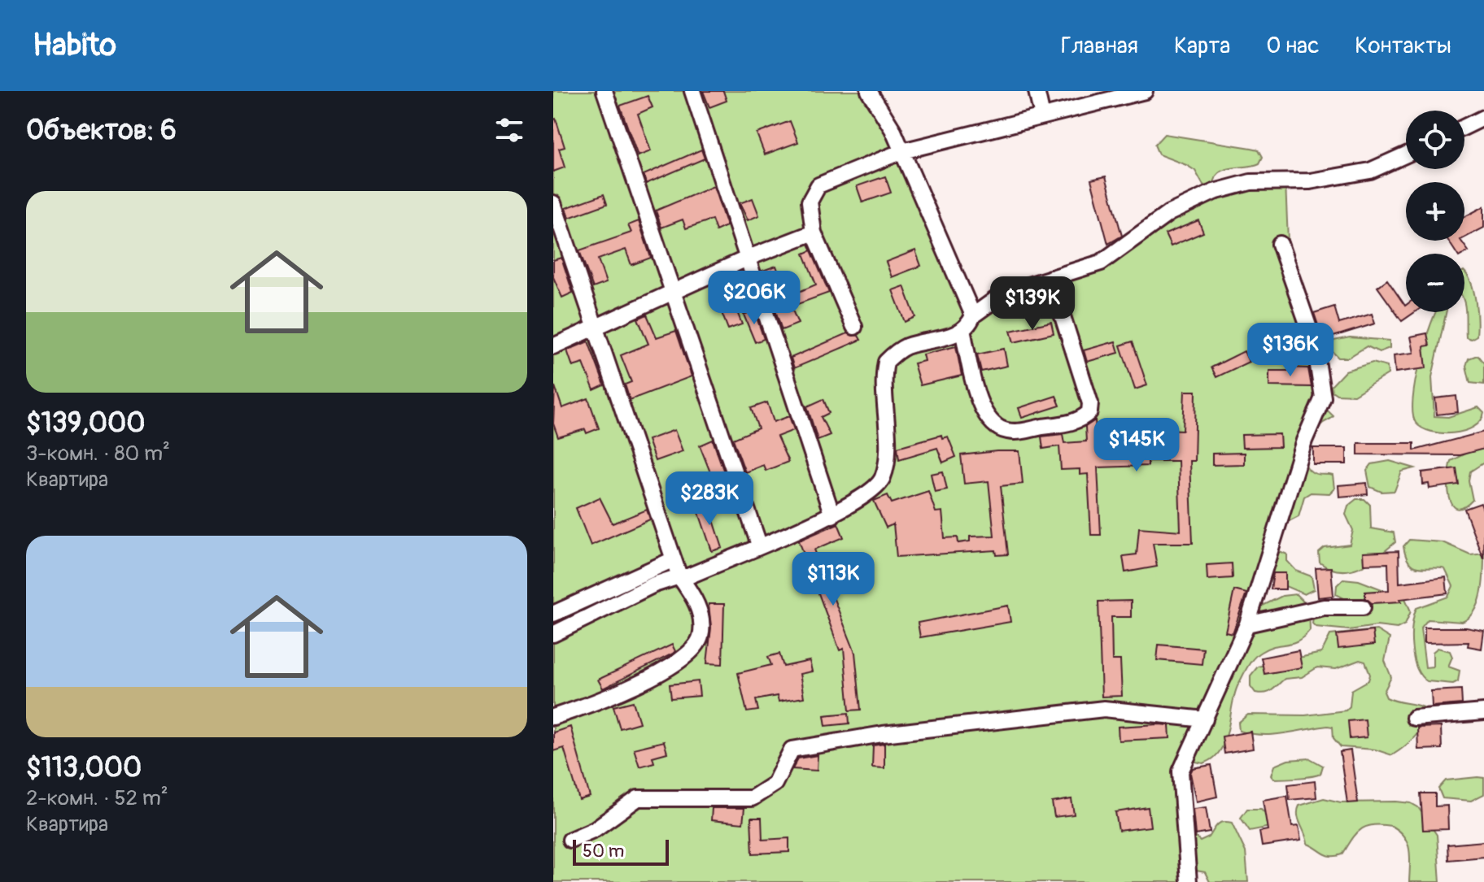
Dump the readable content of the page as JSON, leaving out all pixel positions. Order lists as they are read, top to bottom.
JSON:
{
  "scale_bar": "50 m",
  "page": {
    "header": "Habito",
    "nav": [
      "Главная",
      "Карта",
      "О нас",
      "Контакты"
    ],
    "heading": "Объектов: 6",
    "map_buttons": ["+", "−"],
    "list": [
      {
        "name": "$139,000",
        "note": "3-комн. · 80 m² · Квартира"
      },
      {
        "name": "$113,000",
        "note": "2-комн. · 52 m² · Квартира"
      }
    ],
    "price": [
      "$206K",
      "$139K",
      "$136K",
      "$145K",
      "$283K",
      "$113K"
    ],
    "scale": "50 m"
  }
}
